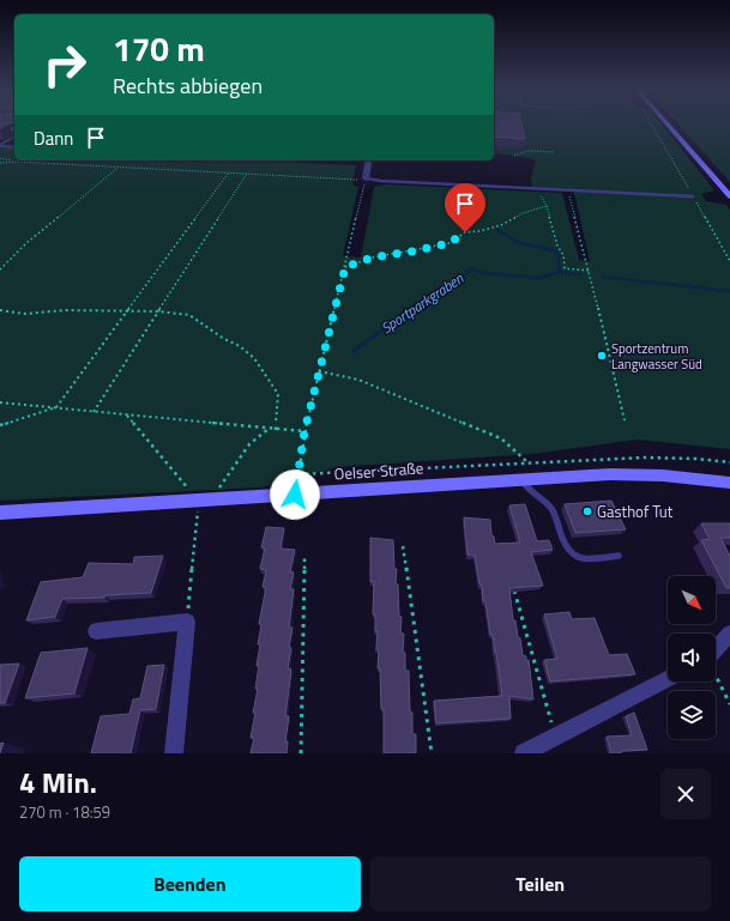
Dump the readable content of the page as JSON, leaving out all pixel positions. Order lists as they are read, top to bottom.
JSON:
{
  "streets": {
    "main road": ["Oelser Straße"]
  },
  "water": ["Sportparkgraben"],
  "places": ["Sportzentrum Langwasser Süd", "Gasthof Tut"],
  "north": "bottom right",
  "page": {
    "turn": ["170 m", "Rechts abbiegen"],
    "then": "Dann",
    "heading": ["4 Min.", "270 m · 18:59"],
    "buttons": ["Beenden", "Teilen"]
  }
}
